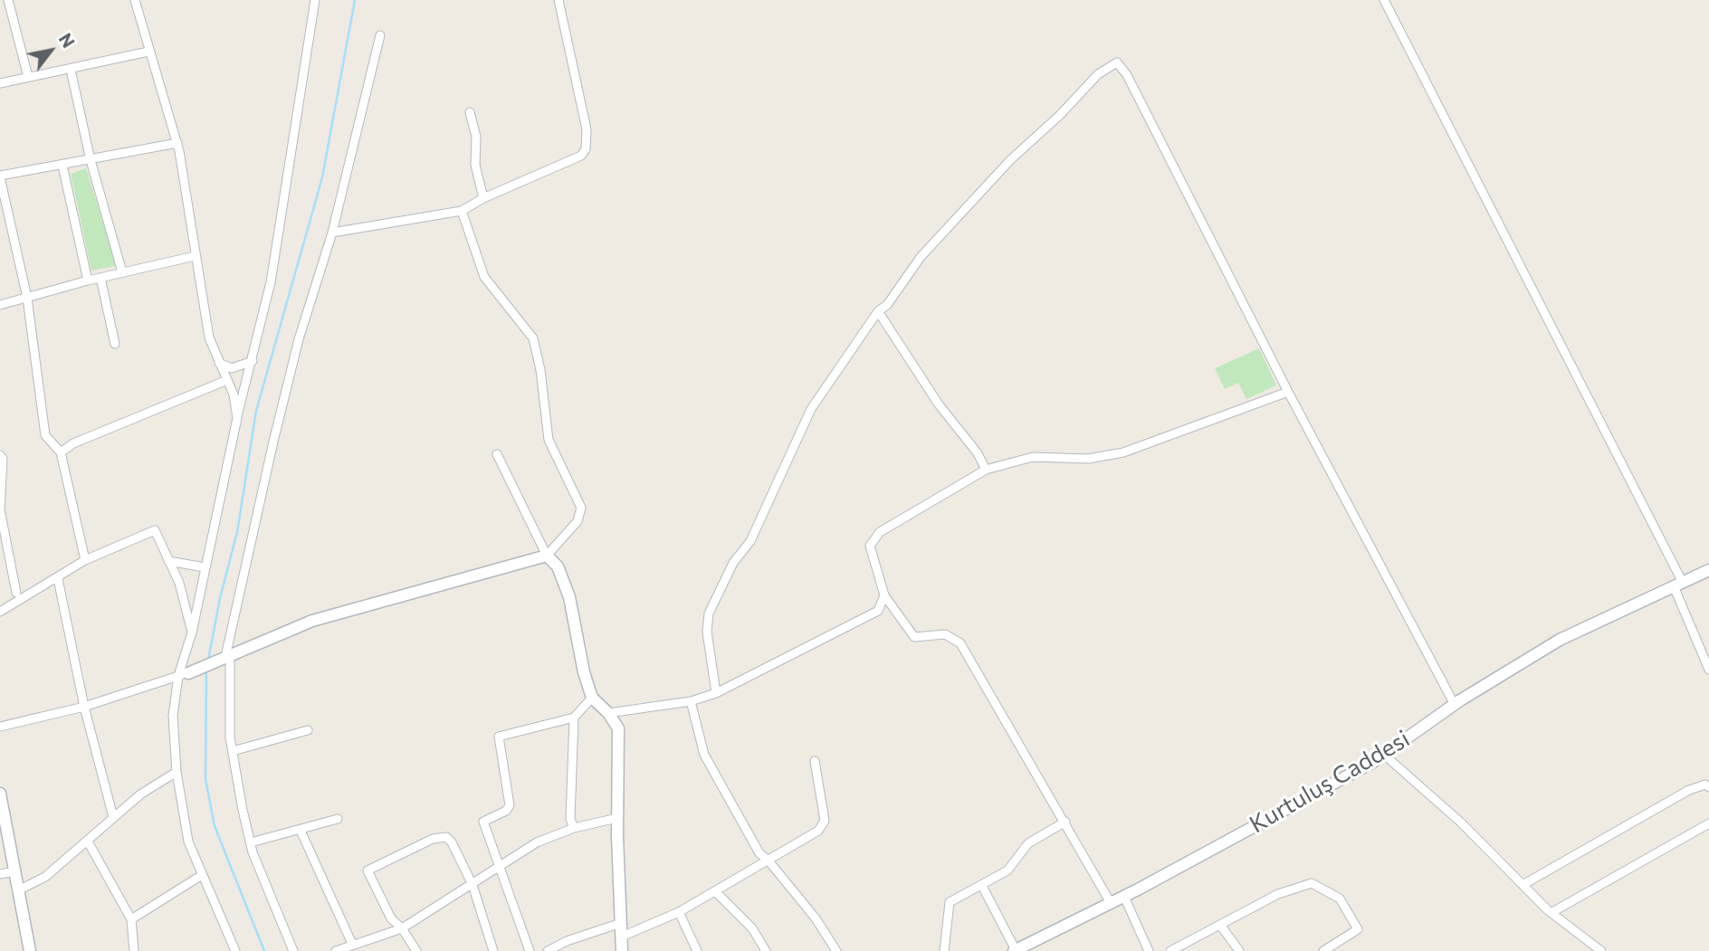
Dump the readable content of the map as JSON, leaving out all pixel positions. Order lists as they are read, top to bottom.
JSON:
{
  "streets": {
    "main road": ["Kurtuluş Caddesi"]
  },
  "north": "top right"
}
